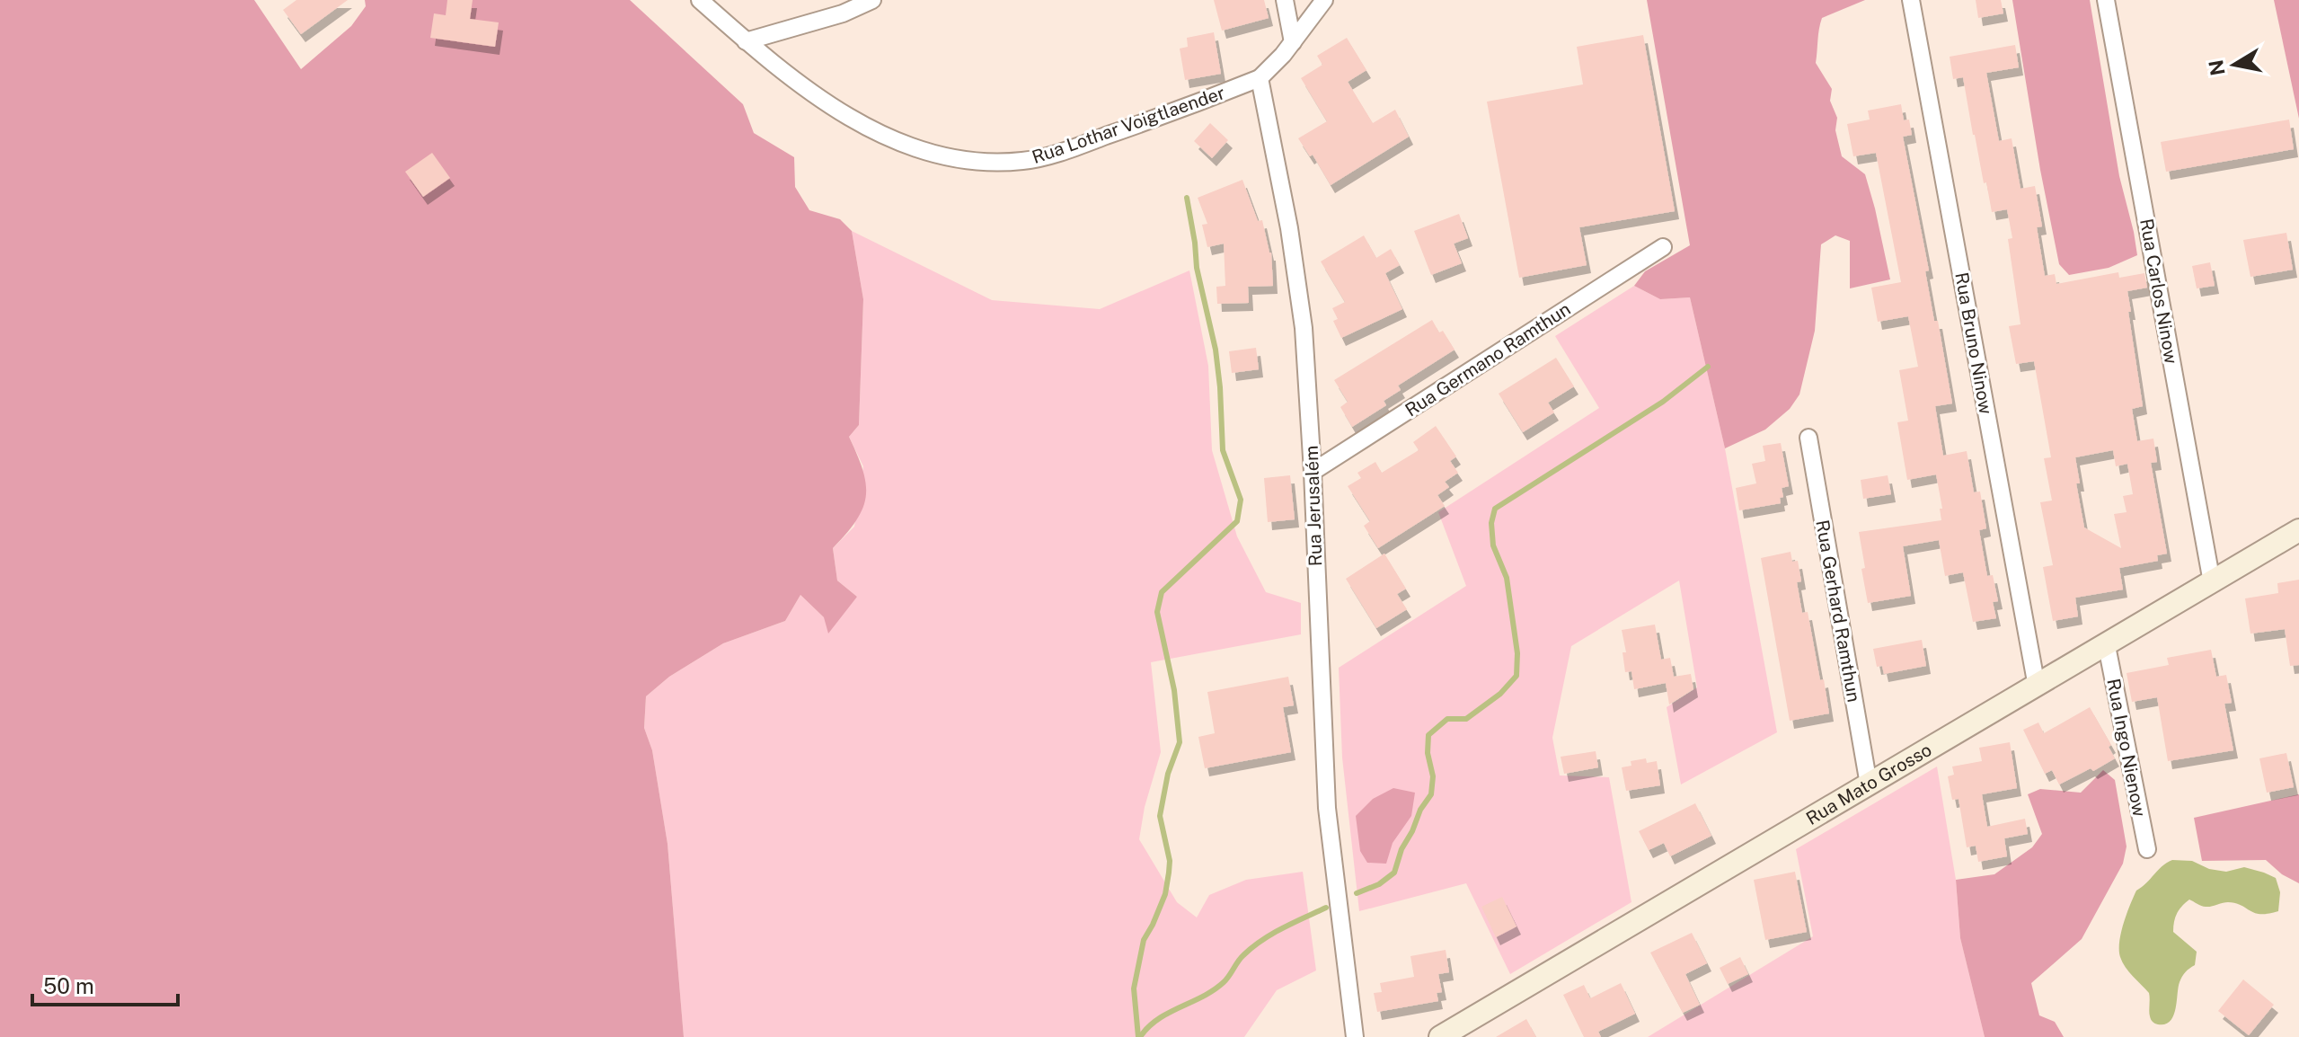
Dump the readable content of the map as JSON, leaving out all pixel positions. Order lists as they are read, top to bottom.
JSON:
{
  "streets": {
    "street": [
      "Rua Lothar Voigtlaender",
      "Rua Carlos Ninow",
      "Rua Bruno Ninow",
      "Rua Germano Ramthun",
      "Rua Jerusalém",
      "Rua Gerhard Ramthun",
      "Rua Ingo Nienow",
      "Rua Mato Grosso"
    ]
  },
  "crossings": [
    ["Rua Lothar Voigtlaender", "Rua Jerusalém"],
    ["Rua Carlos Ninow", "Rua Mato Grosso"],
    ["Rua Bruno Ninow", "Rua Mato Grosso"],
    ["Rua Germano Ramthun", "Rua Jerusalém"],
    ["Rua Gerhard Ramthun", "Rua Mato Grosso"],
    ["Rua Ingo Nienow", "Rua Mato Grosso"]
  ],
  "scale_bar": "50 m",
  "north": "left"
}
